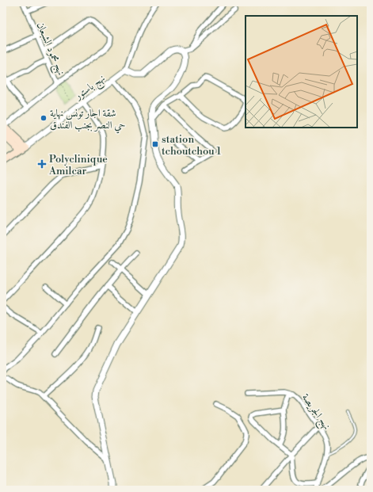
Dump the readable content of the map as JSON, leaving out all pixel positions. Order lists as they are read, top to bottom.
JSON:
{
  "streets": {
    "main road": ["نهج باستور"],
    "street": ["نهج محمود الشبعان", "نهج الجريصة"]
  },
  "places": {
    "other": ["شقة اجار تونس نهاية حي النصر بجنب الفندق"],
    "transit": ["station tchoutchou 1"],
    "health": ["Polyclinique Amilcar"]
  }
}
